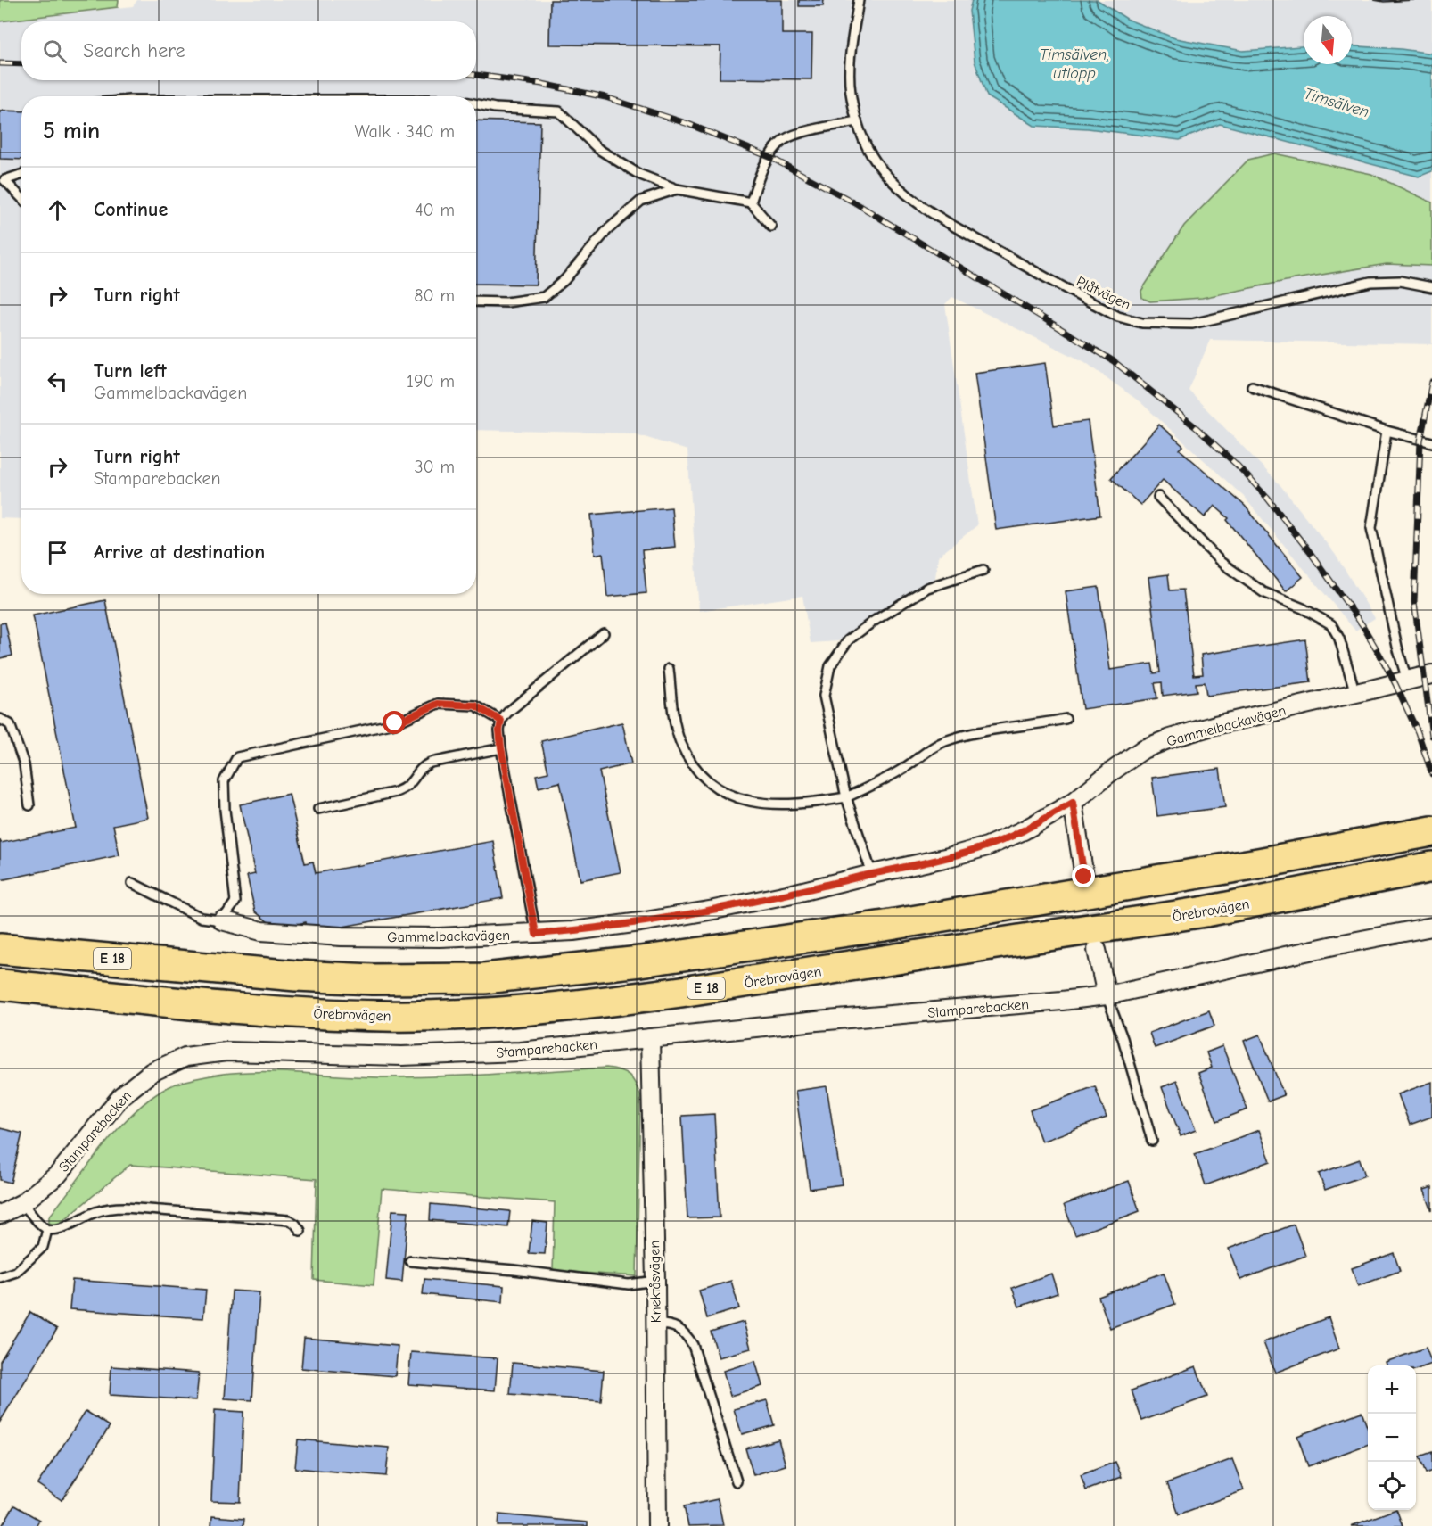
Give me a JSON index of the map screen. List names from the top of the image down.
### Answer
{
  "streets": {
    "highway": ["Örebrovägen", "E 18"],
    "street": ["Gammelbackavägen", "Stamparebacken", "Knektåsvägen"],
    "lane": ["Plåtvägen"]
  },
  "crossings": [
    ["Stamparebacken", "Knektåsvägen"]
  ],
  "water": ["Timsälven, utlopp", "Timsälven"],
  "north": "bottom",
  "page": {
    "search": "Search here",
    "heading": ["5 min", "Walk · 340 m"],
    "list": [
      ["Continue", "40 m"],
      ["Turn right", "80 m"],
      ["Turn left", "Gammelbackavägen", "190 m"],
      ["Turn right", "Stamparebacken", "30 m"],
      "Arrive at destination"
    ],
    "map_buttons": ["+", "−"]
  }
}
